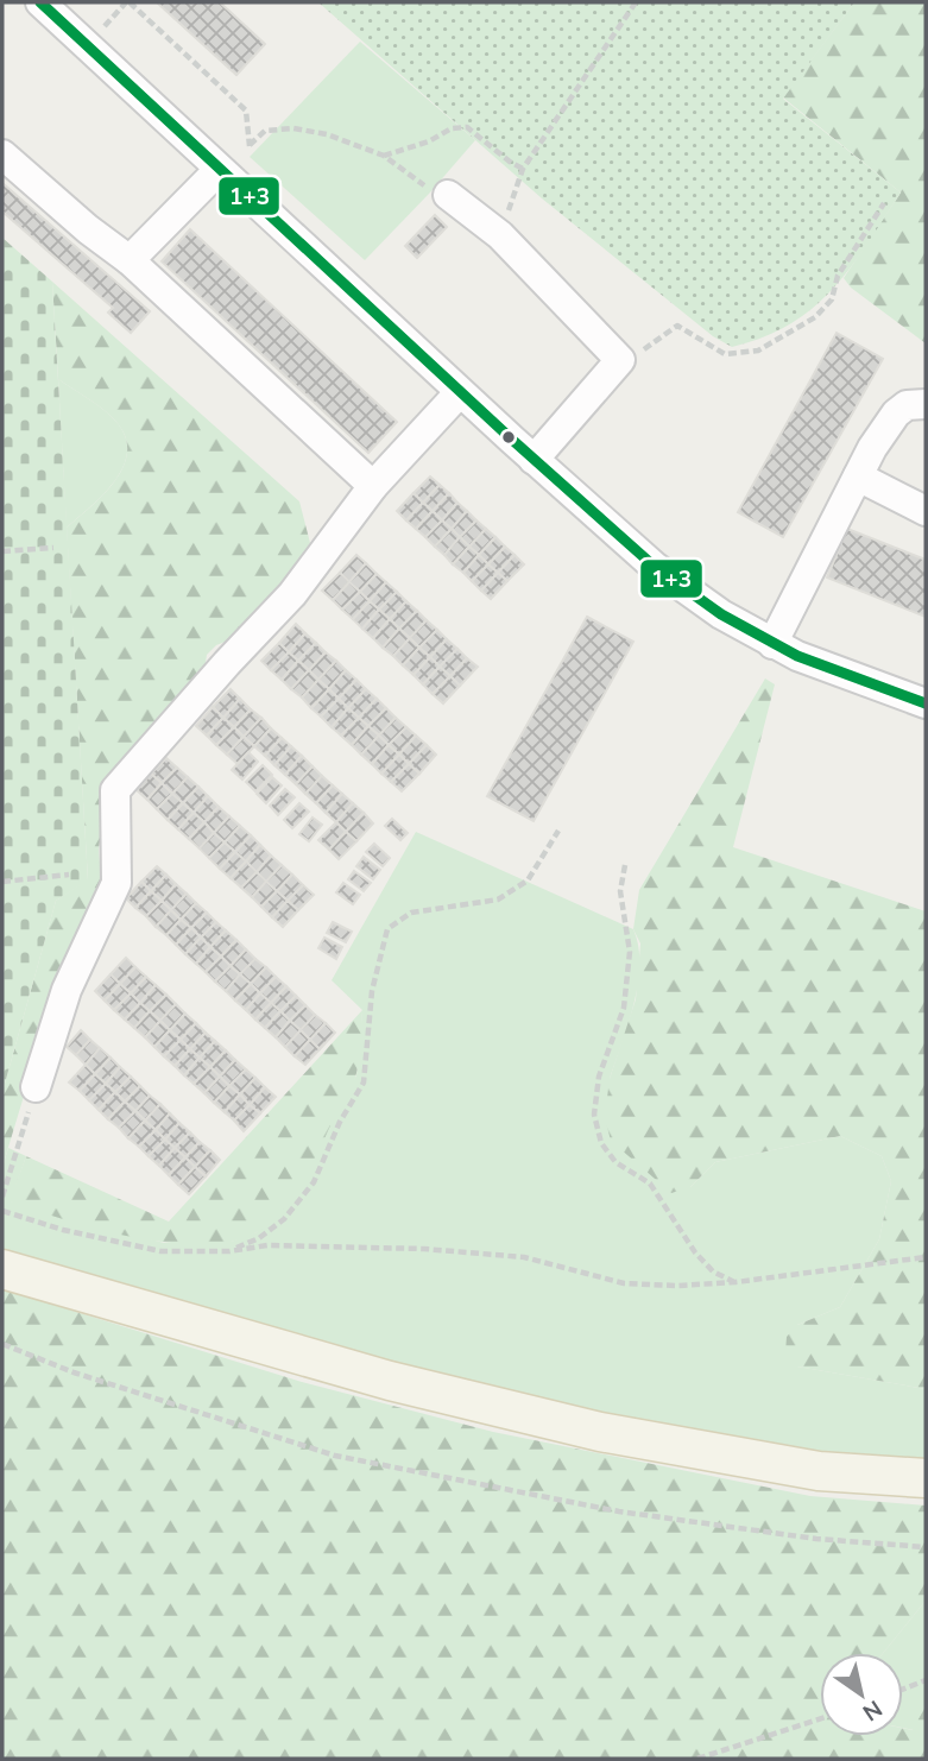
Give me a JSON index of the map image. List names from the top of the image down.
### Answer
{
  "lines": ["transit line 1+3"],
  "north": "bottom right"
}
